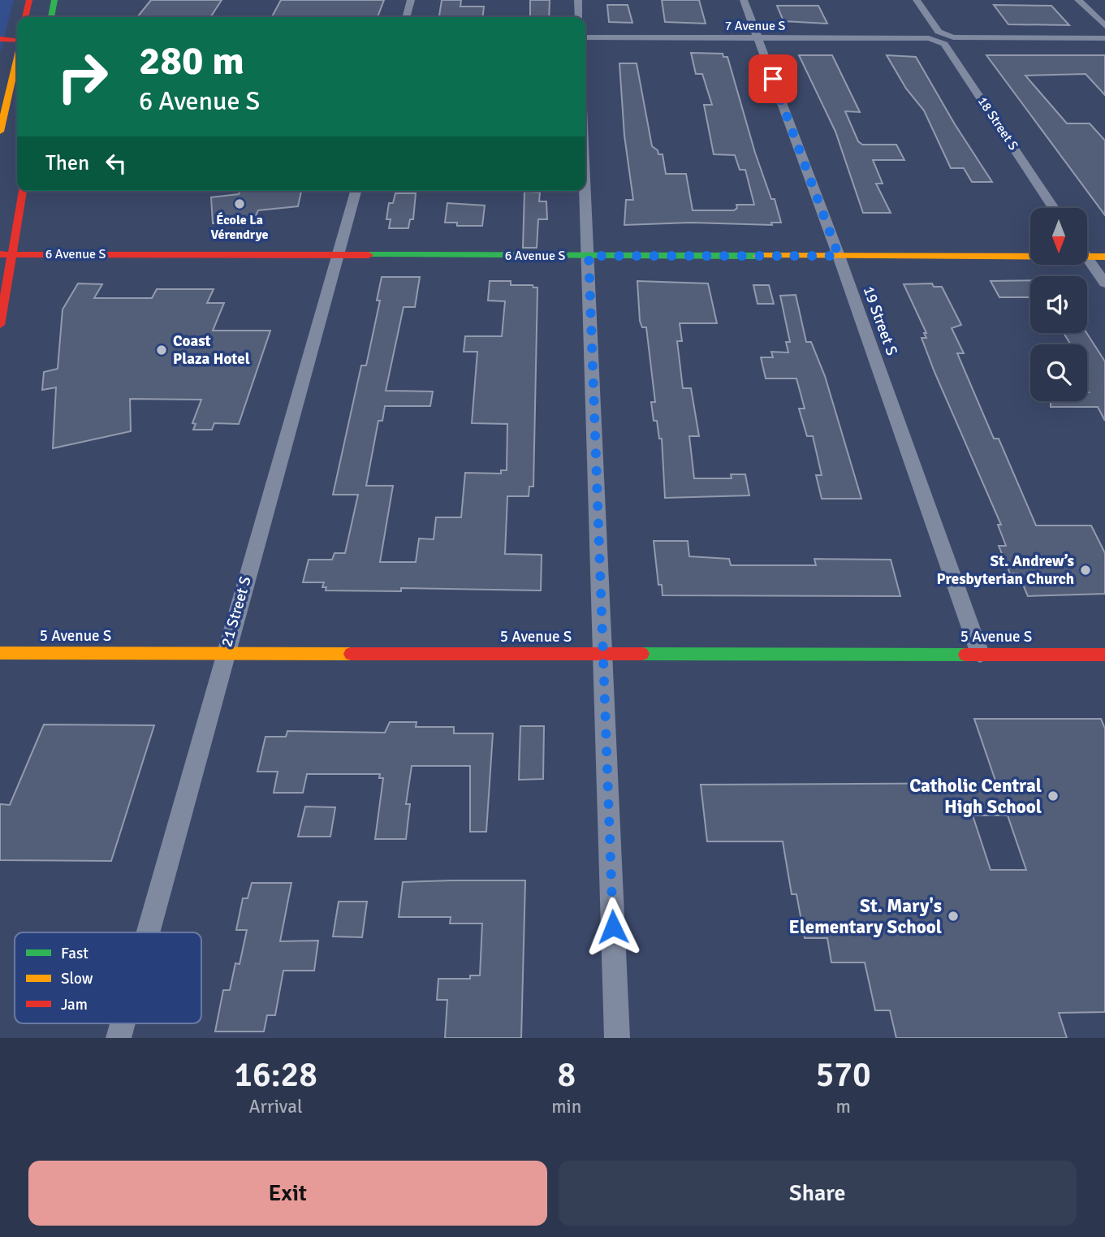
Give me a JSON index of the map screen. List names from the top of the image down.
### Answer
{
  "streets": {
    "main road": ["6 Avenue S", "5 Avenue S"],
    "street": [
      "7 Avenue S",
      "18 Street S",
      "19 Street S",
      "21 Street S"
    ]
  },
  "crossings": [
    ["7 Avenue S", "18 Street S"],
    ["7 Avenue S", "19 Street S"],
    ["6 Avenue S", "19 Street S"],
    ["6 Avenue S", "21 Street S"],
    ["19 Street S", "5 Avenue S"],
    ["21 Street S", "5 Avenue S"]
  ],
  "places": [
    "École La Vérendrye",
    "Coast Plaza Hotel",
    "St. Andrew’s Presbyterian Church",
    "Catholic Central High School",
    "St. Mary's Elementary School"
  ],
  "legend": ["Fast", "Slow", "Jam"],
  "north": "bottom",
  "page": {
    "turn": ["280 m", "6 Avenue S"],
    "then": "Then",
    "eta": [
      "16:28",
      "Arrival",
      "8",
      "min",
      "570",
      "m"
    ],
    "buttons": ["Exit", "Share"]
  }
}
